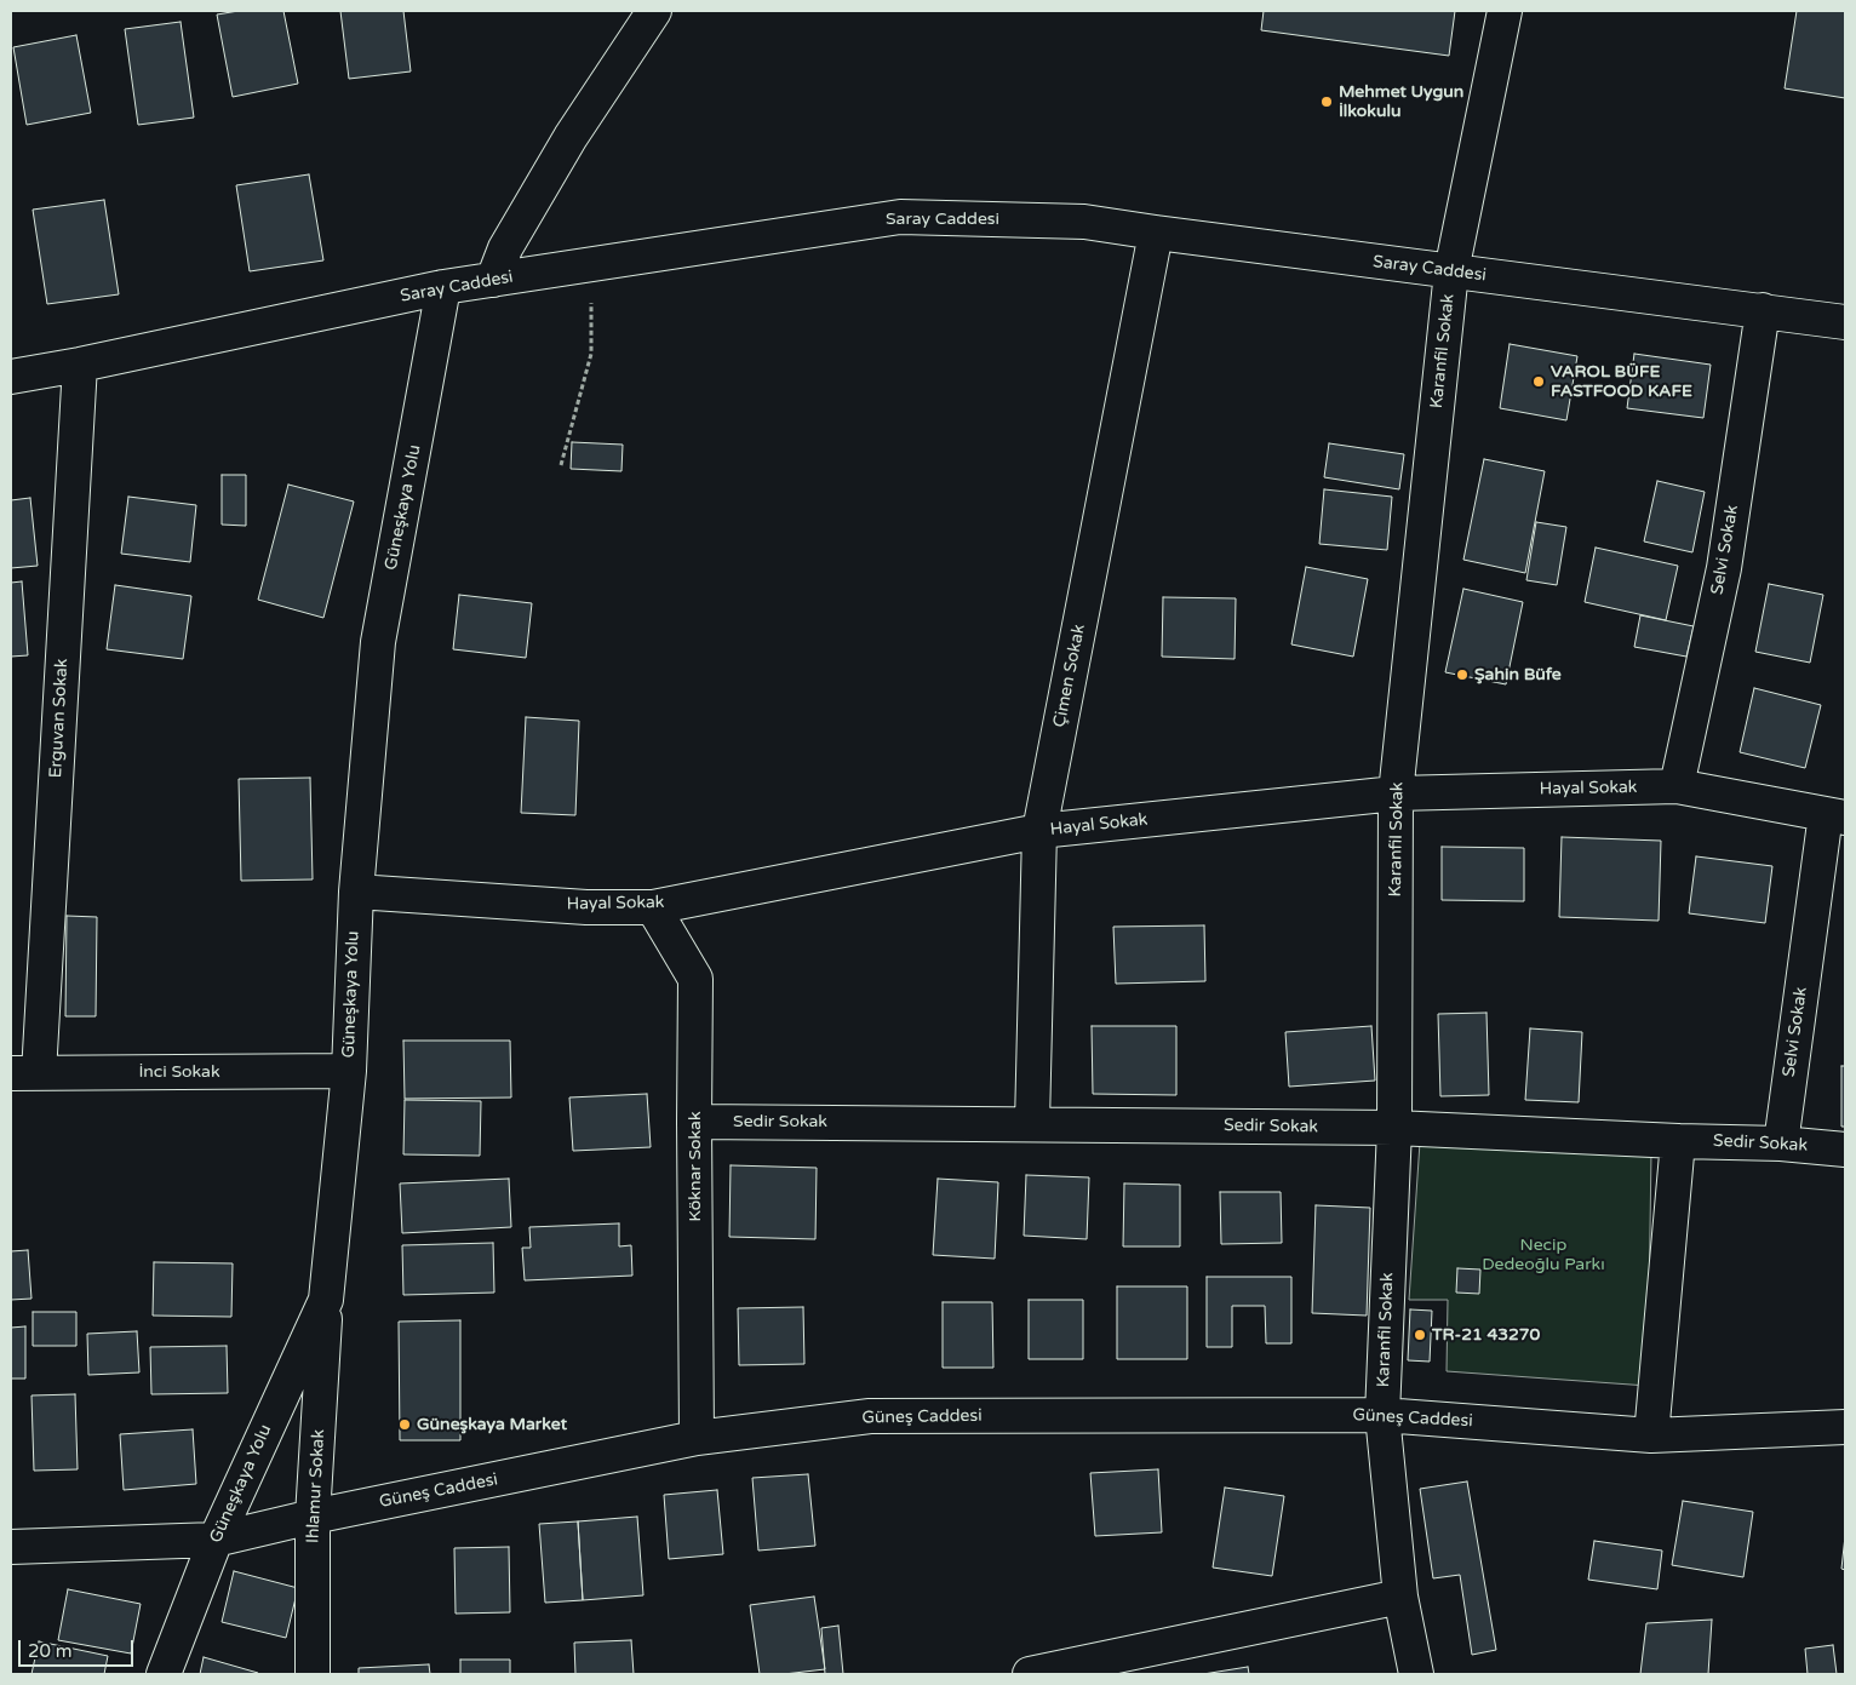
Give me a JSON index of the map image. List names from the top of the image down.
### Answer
{
  "streets": {
    "street": [
      "Saray Caddesi",
      "Karanfil Sokak",
      "Güneşkaya Yolu",
      "Selvi Sokak",
      "Çimen Sokak",
      "Erguvan Sokak",
      "Hayal Sokak",
      "İnci Sokak",
      "Sedir Sokak",
      "Köknar Sokak",
      "Güneş Caddesi",
      "Ihlamur Sokak"
    ]
  },
  "crossings": [
    ["Saray Caddesi", "Karanfil Sokak"],
    ["Saray Caddesi", "Güneşkaya Yolu"],
    ["Saray Caddesi", "Selvi Sokak"],
    ["Saray Caddesi", "Çimen Sokak"],
    ["Saray Caddesi", "Erguvan Sokak"],
    ["Karanfil Sokak", "Hayal Sokak"],
    ["Karanfil Sokak", "Sedir Sokak"],
    ["Karanfil Sokak", "Güneş Caddesi"],
    ["Güneşkaya Yolu", "Hayal Sokak"],
    ["Güneşkaya Yolu", "İnci Sokak"],
    ["Güneşkaya Yolu", "Güneş Caddesi"],
    ["Güneşkaya Yolu", "Ihlamur Sokak"],
    ["Selvi Sokak", "Hayal Sokak"],
    ["Selvi Sokak", "Sedir Sokak"],
    ["Çimen Sokak", "Hayal Sokak"],
    ["Çimen Sokak", "Sedir Sokak"],
    ["Erguvan Sokak", "İnci Sokak"],
    ["Hayal Sokak", "Köknar Sokak"],
    ["Sedir Sokak", "Köknar Sokak"],
    ["Köknar Sokak", "Güneş Caddesi"],
    ["Güneş Caddesi", "Ihlamur Sokak"]
  ],
  "parks": ["Necip Dedeoğlu Parkı"],
  "places": [
    "Mehmet Uygun İlkokulu",
    "VAROL BÜFE FASTFOOD KAFE",
    "Şahin Büfe",
    "TR-21 43270",
    "Güneşkaya Market"
  ],
  "scale_bar": "20 m"
}
